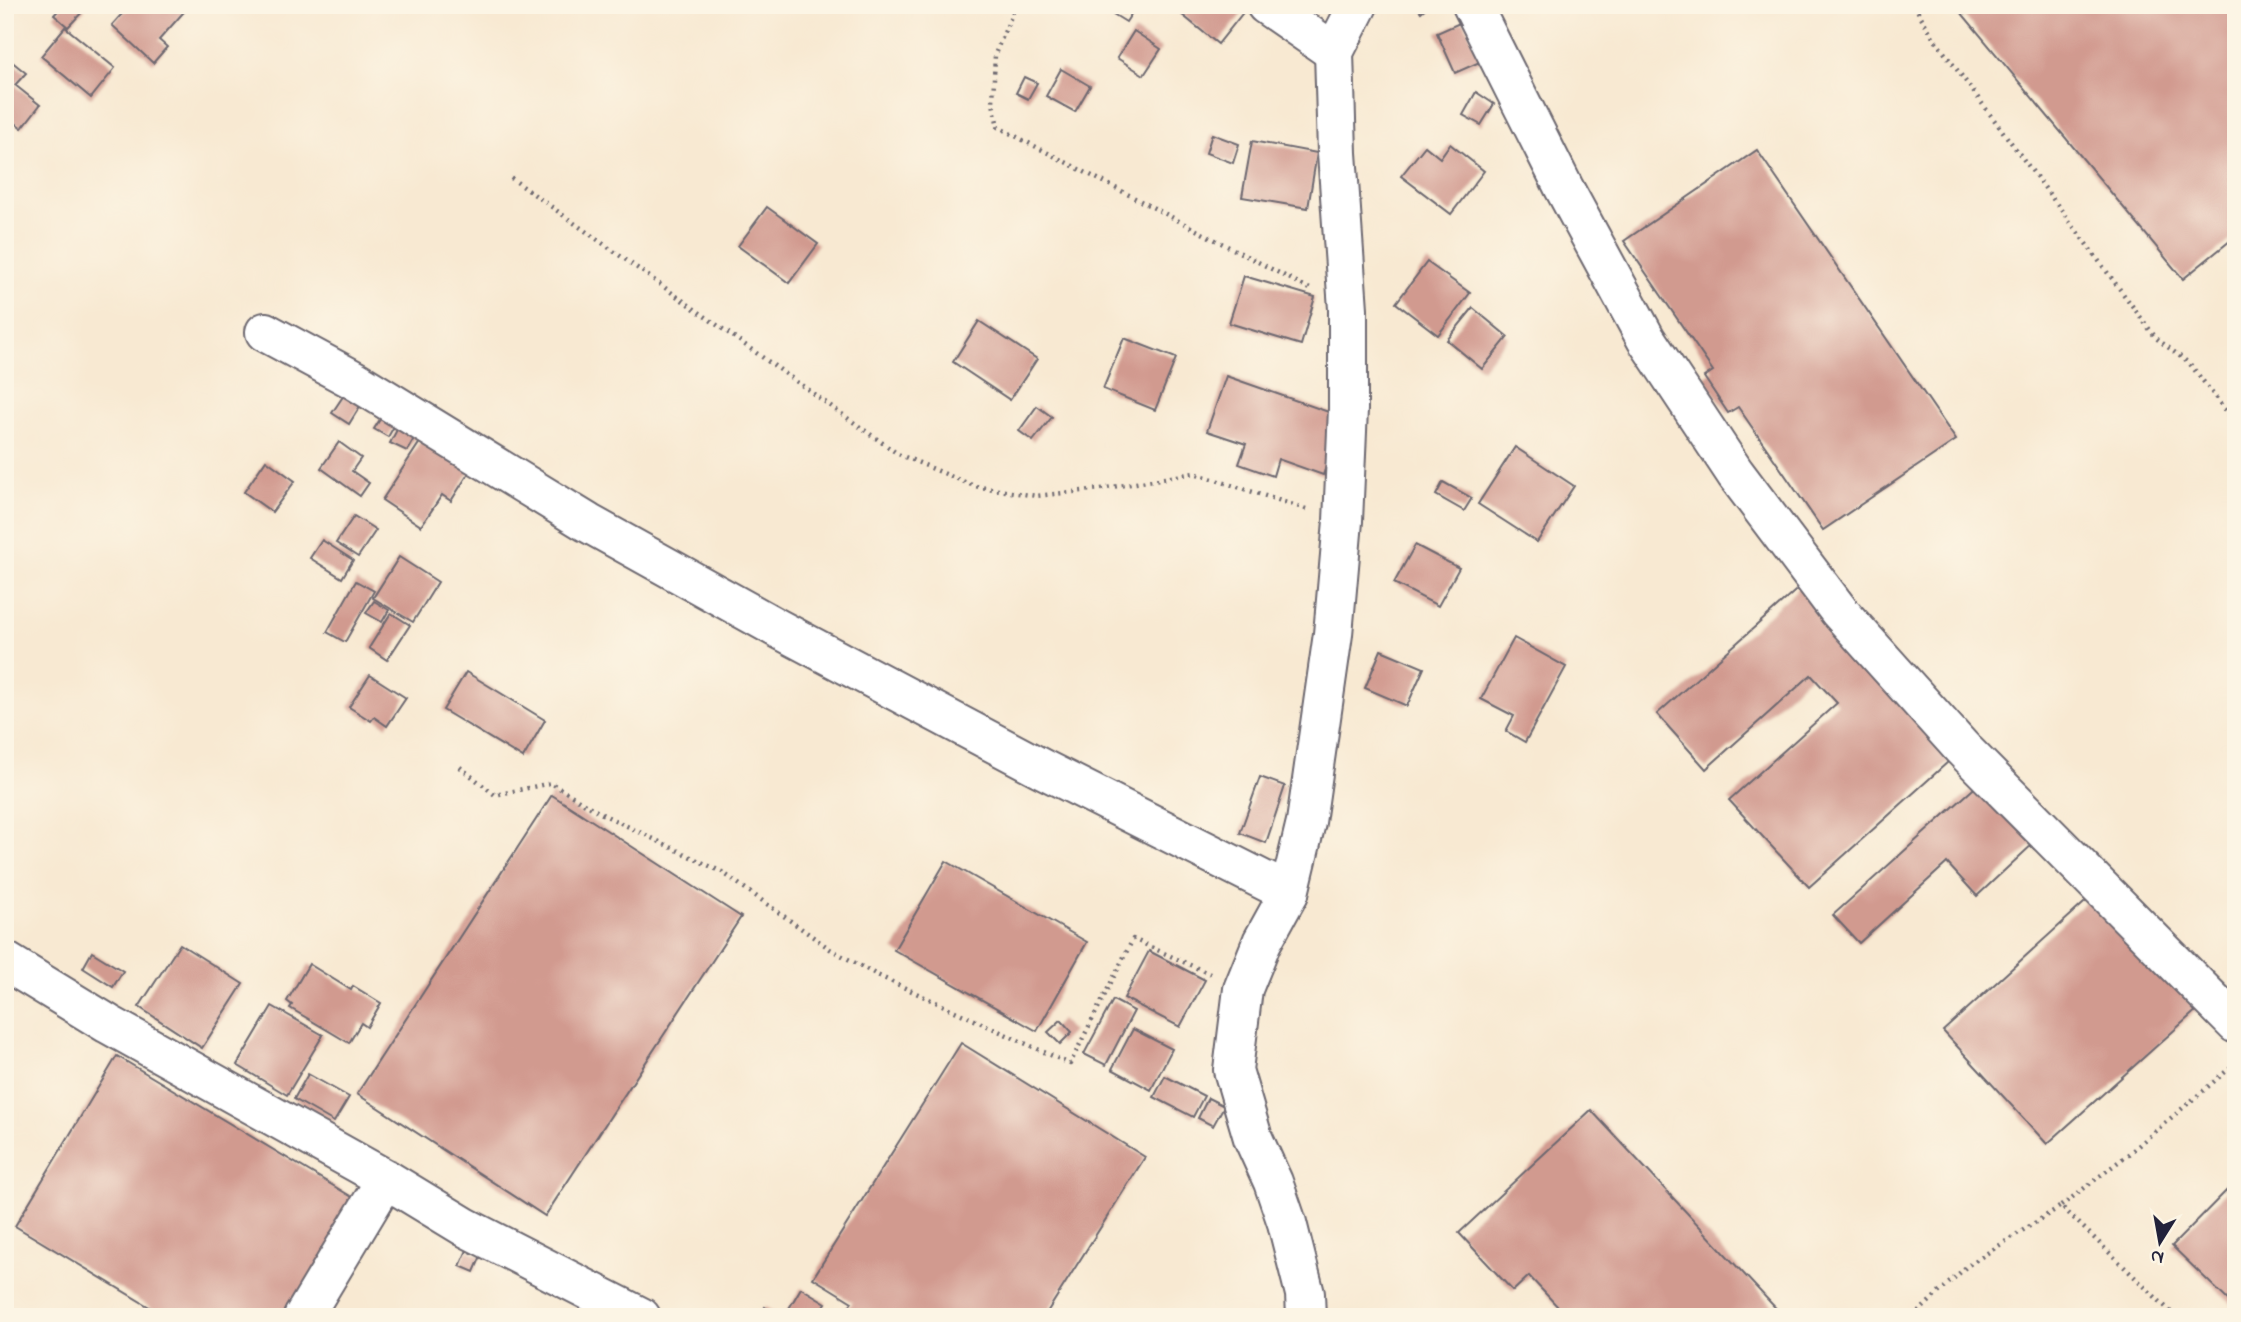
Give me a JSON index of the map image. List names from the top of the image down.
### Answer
{
  "north": "bottom"
}
